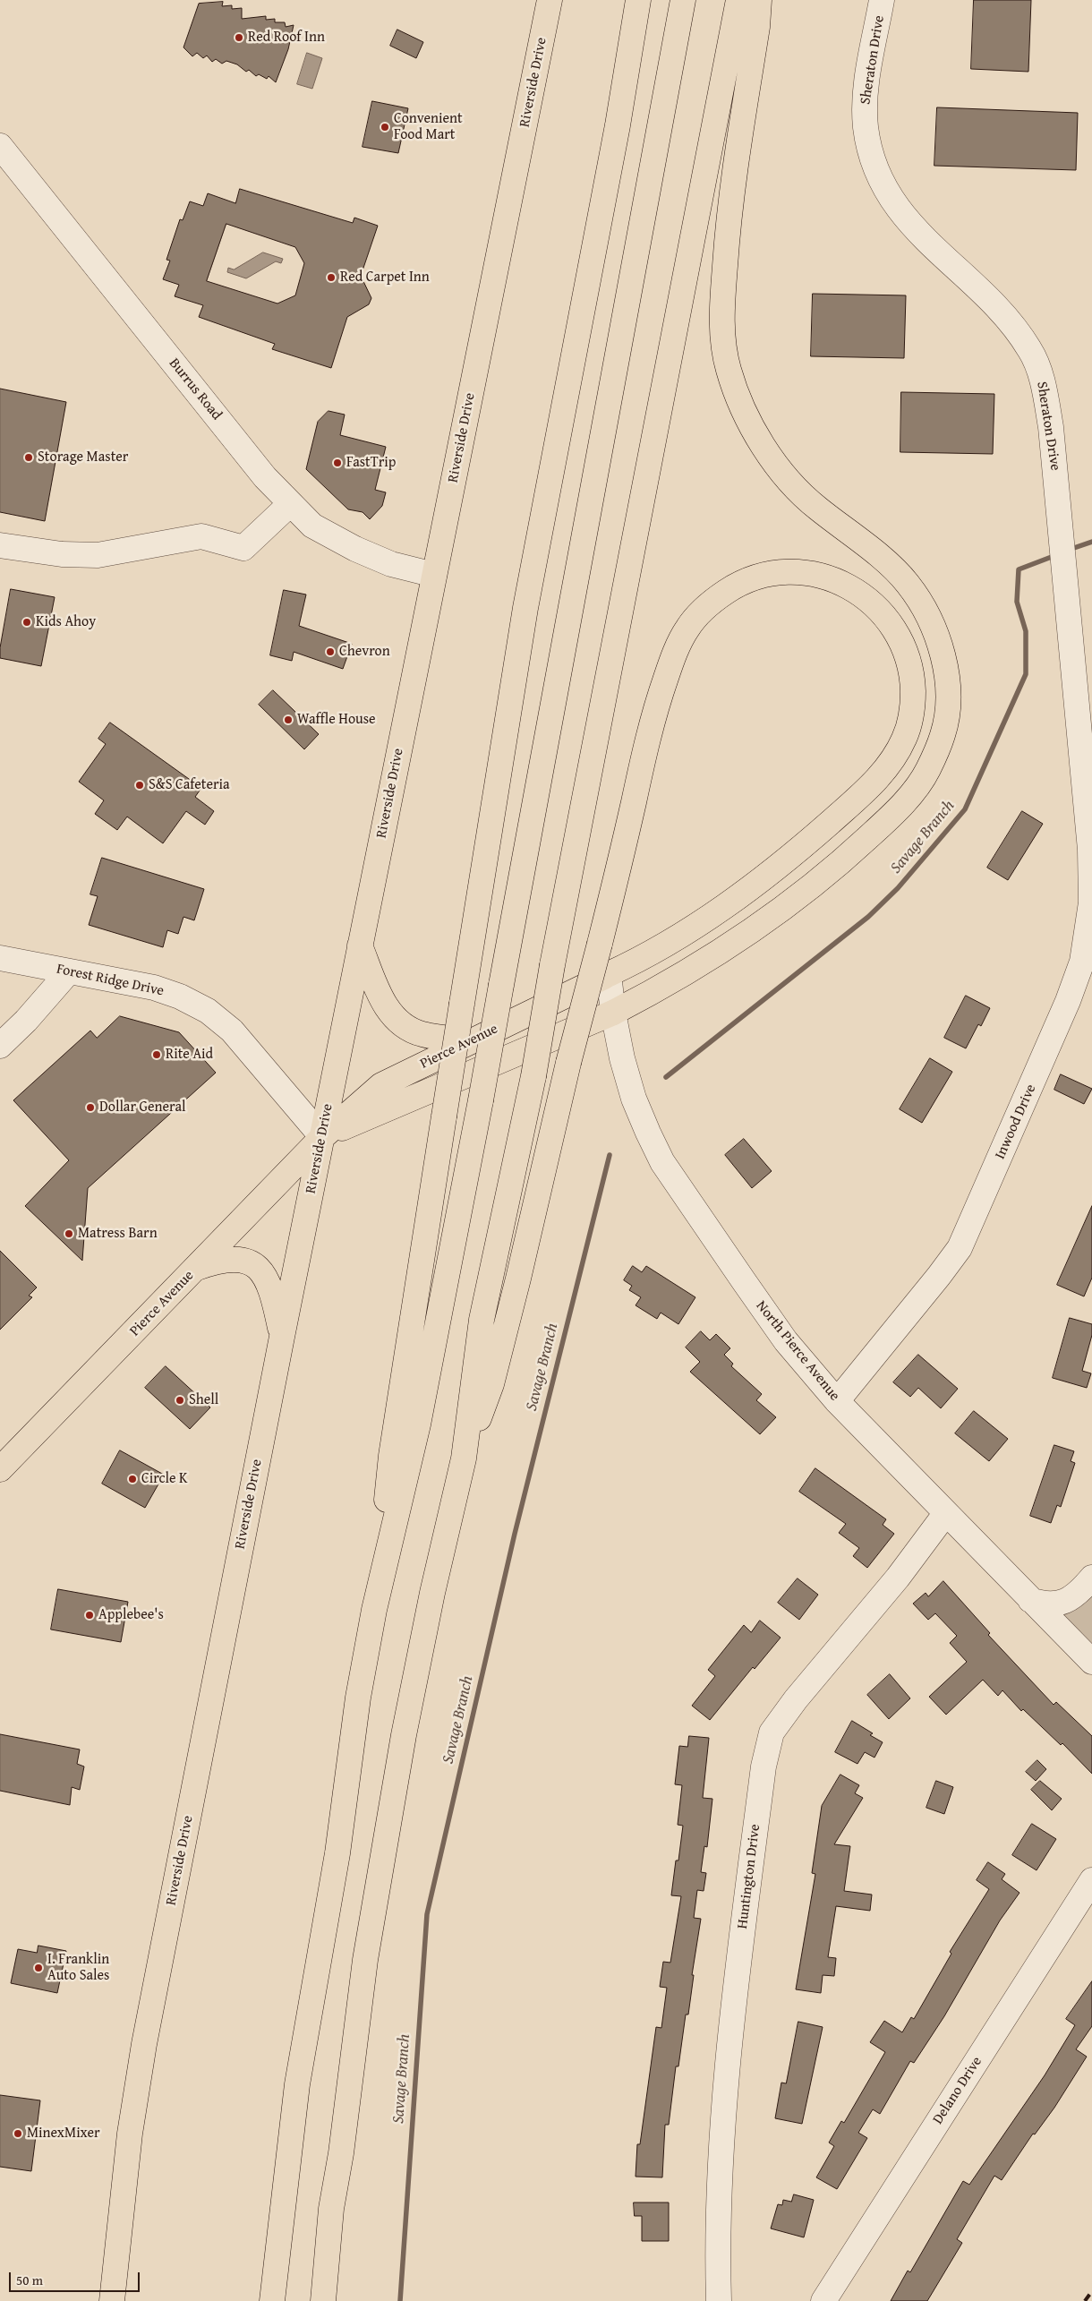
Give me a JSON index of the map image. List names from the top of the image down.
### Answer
{
  "streets": {
    "main road": ["Riverside Drive", "Pierce Avenue"],
    "street": [
      "Sheraton Drive",
      "Burrus Road",
      "Forest Ridge Drive",
      "Inwood Drive",
      "North Pierce Avenue",
      "Huntington Drive",
      "Delano Drive"
    ]
  },
  "crossings": [
    ["Sheraton Drive", "Inwood Drive"],
    ["Riverside Drive", "Burrus Road"],
    ["Riverside Drive", "Forest Ridge Drive"],
    ["Riverside Drive", "Pierce Avenue"],
    ["Forest Ridge Drive", "Pierce Avenue"],
    ["Pierce Avenue", "North Pierce Avenue"],
    ["Inwood Drive", "North Pierce Avenue"],
    ["North Pierce Avenue", "Huntington Drive"]
  ],
  "water": ["Savage Branch"],
  "places": [
    "Red Roof Inn",
    "Convenient Food Mart",
    "Red Carpet Inn",
    "Storage Master",
    "FastTrip",
    "Kids Ahoy",
    "Chevron",
    "Waffle House",
    "S&S Cafeteria",
    "Rite Aid",
    "Dollar General",
    "Matress Barn",
    "Shell",
    "Circle K",
    "Applebee's",
    "I. Franklin Auto Sales",
    "MinexMixer"
  ],
  "scale_bar": "50 m"
}
